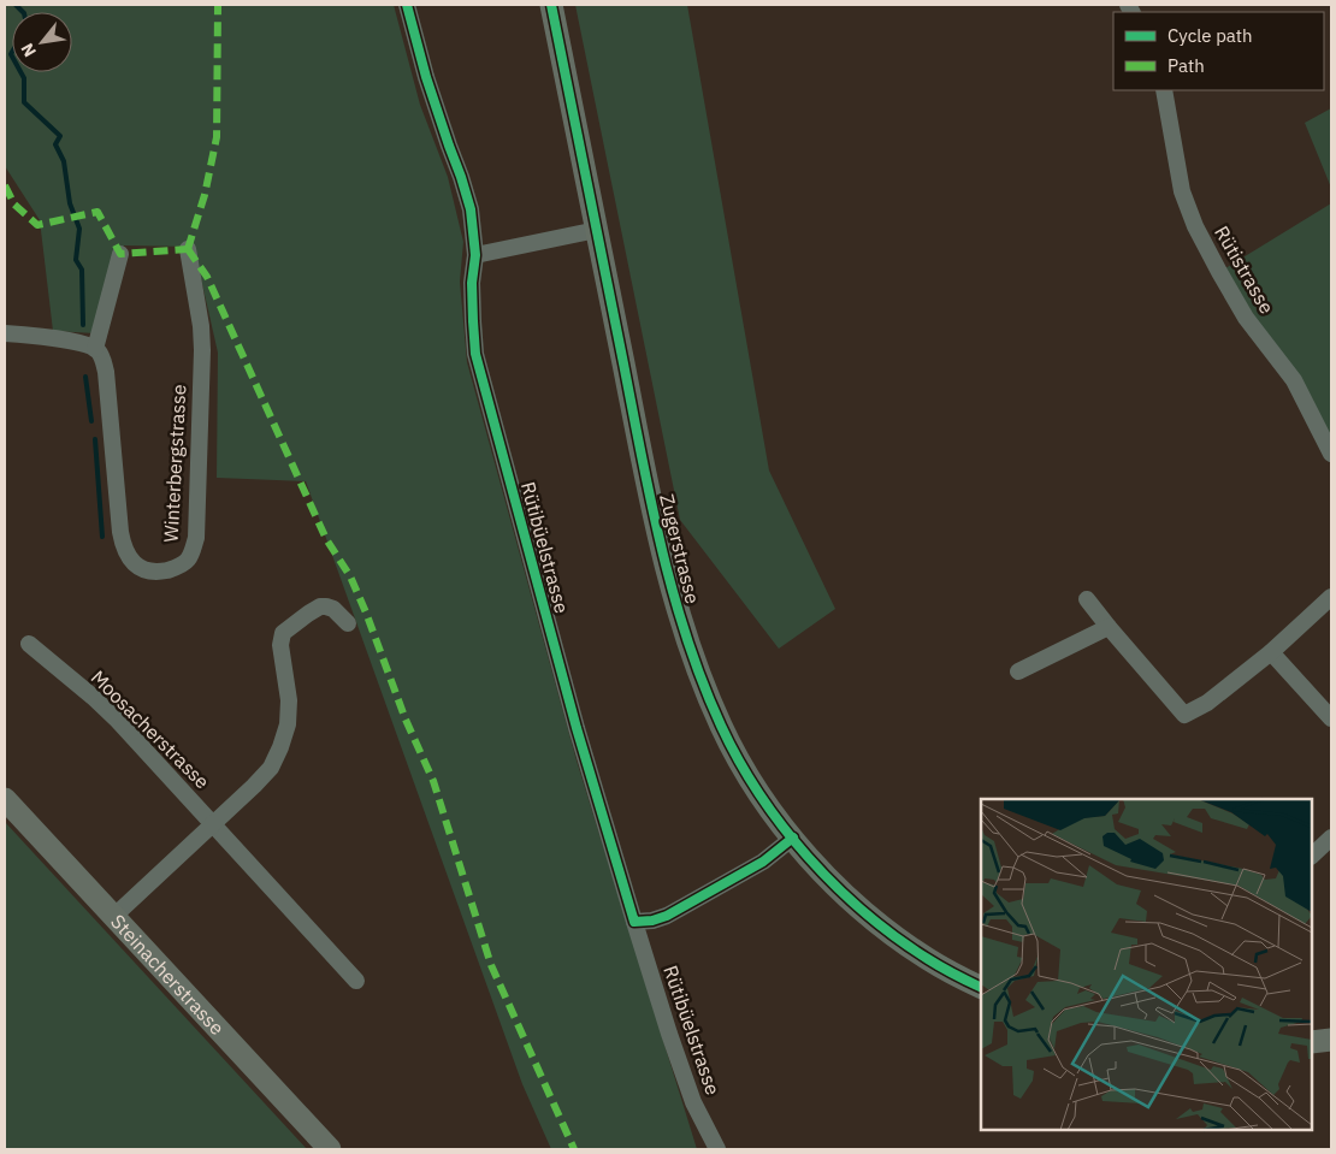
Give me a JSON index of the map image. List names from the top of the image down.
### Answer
{
  "streets": {
    "main road": ["Zugerstrasse", "Steinacherstrasse"],
    "street": [
      "Rütistrasse",
      "Winterbergstrasse",
      "Rütibüelstrasse",
      "Moosacherstrasse"
    ]
  },
  "legend": ["Cycle path", "Path"],
  "north": "bottom left"
}
